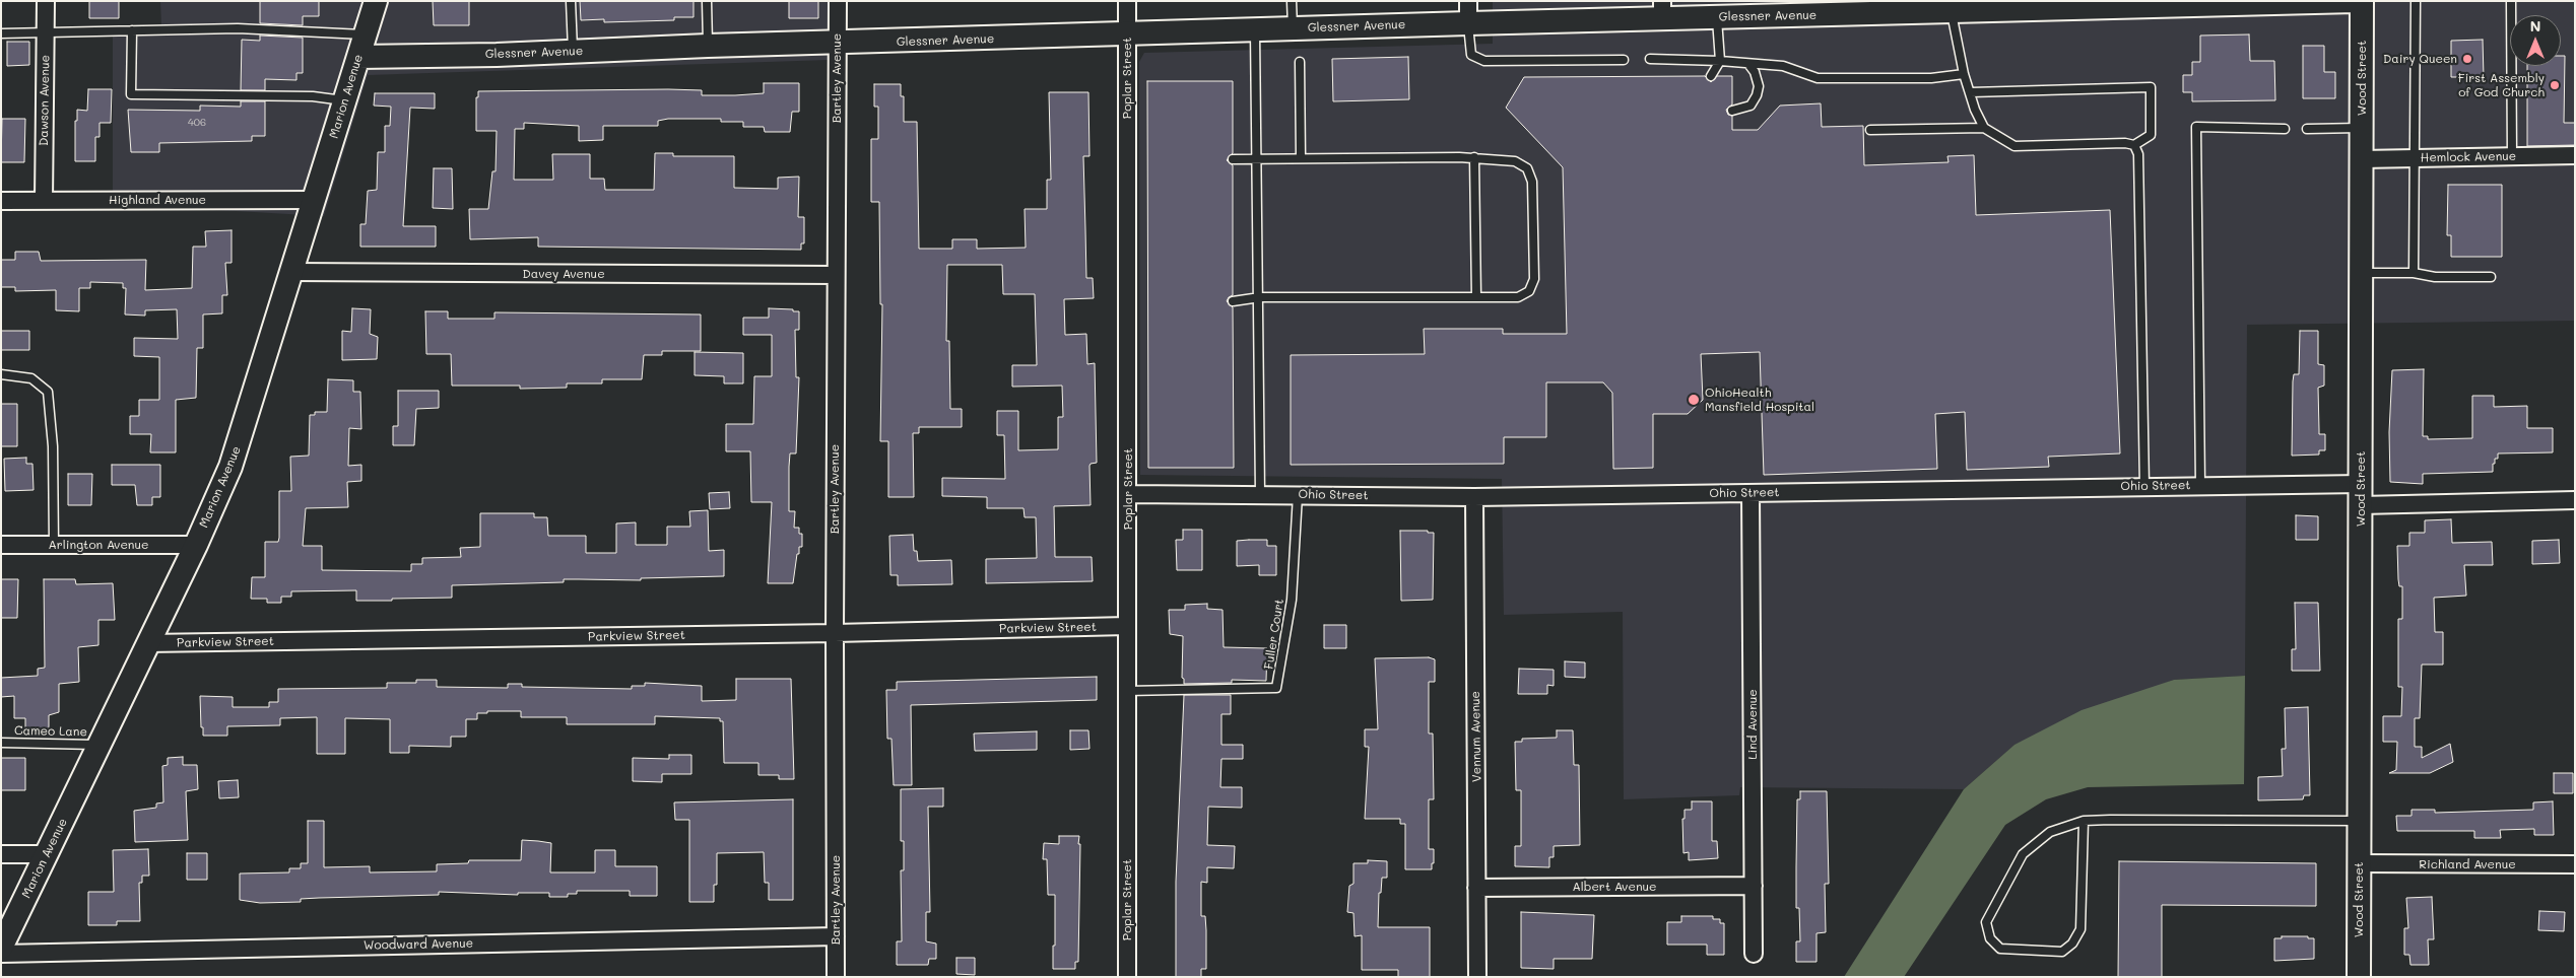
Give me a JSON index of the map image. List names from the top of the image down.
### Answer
{
  "streets": {
    "street": [
      "Glessner Avenue",
      "Bartley Avenue",
      "Poplar Street",
      "Wood Street",
      "Marion Avenue",
      "Dawson Avenue",
      "Hemlock Avenue",
      "Highland Avenue",
      "Davey Avenue",
      "Ohio Street",
      "Arlington Avenue",
      "Parkview Street",
      "Lind Avenue",
      "Vennum Avenue",
      "Richland Avenue",
      "Albert Avenue",
      "Woodward Avenue"
    ],
    "lane": ["Fuller Court", "Cameo Lane"]
  },
  "crossings": [
    ["Glessner Avenue", "Bartley Avenue"],
    ["Glessner Avenue", "Poplar Street"],
    ["Glessner Avenue", "Marion Avenue"],
    ["Bartley Avenue", "Davey Avenue"],
    ["Bartley Avenue", "Parkview Street"],
    ["Bartley Avenue", "Woodward Avenue"],
    ["Poplar Street", "Ohio Street"],
    ["Poplar Street", "Parkview Street"],
    ["Poplar Street", "Fuller Court"],
    ["Wood Street", "Hemlock Avenue"],
    ["Wood Street", "Ohio Street"],
    ["Wood Street", "Richland Avenue"],
    ["Marion Avenue", "Highland Avenue"],
    ["Marion Avenue", "Davey Avenue"],
    ["Marion Avenue", "Arlington Avenue"],
    ["Marion Avenue", "Parkview Street"],
    ["Marion Avenue", "Cameo Lane"],
    ["Dawson Avenue", "Highland Avenue"],
    ["Ohio Street", "Fuller Court"],
    ["Ohio Street", "Lind Avenue"],
    ["Ohio Street", "Vennum Avenue"],
    ["Lind Avenue", "Albert Avenue"],
    ["Vennum Avenue", "Albert Avenue"]
  ],
  "places": ["Dairy Queen", "First Assembly of God Church", "OhioHealth Mansfield Hospital"],
  "house_numbers": ["406"],
  "north": "top"
}
